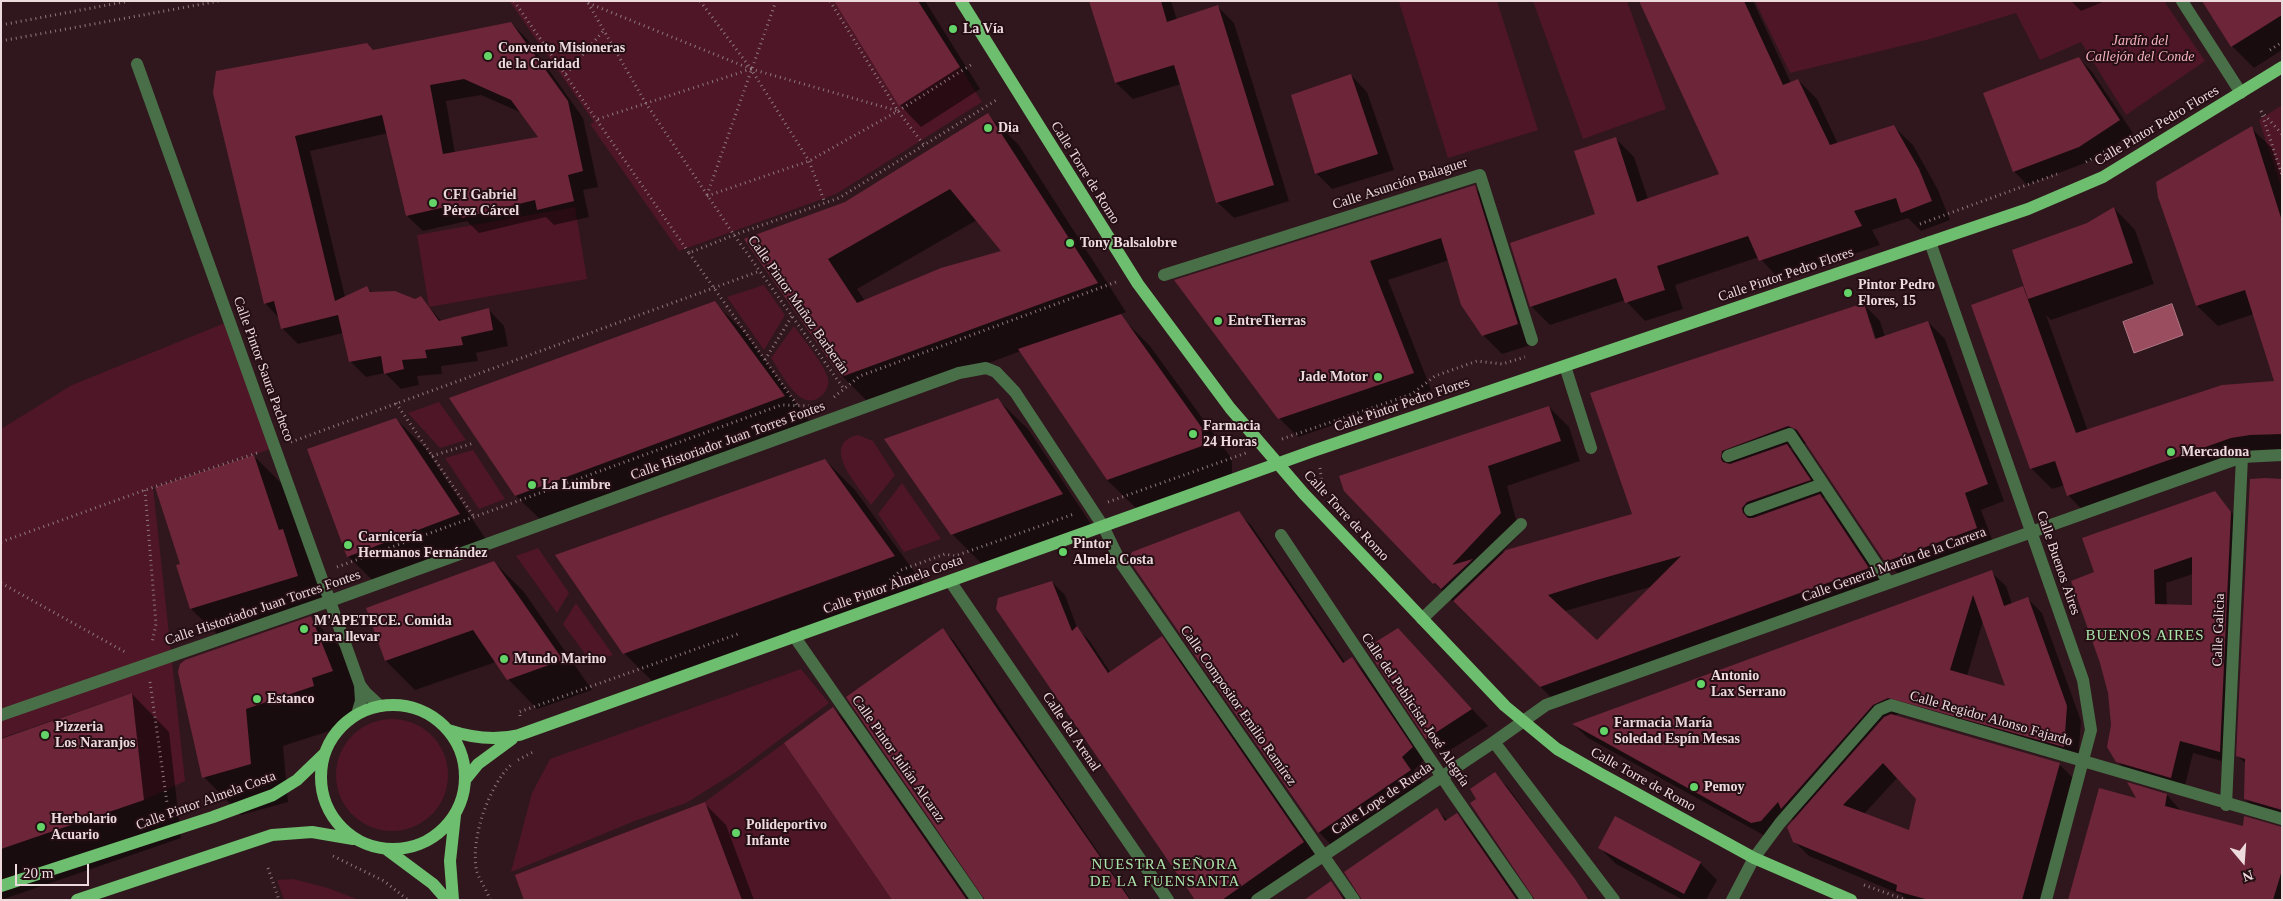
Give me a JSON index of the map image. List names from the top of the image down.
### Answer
{
  "streets": {
    "main road": ["Calle Pintor Pedro Flores", "Calle Torre de Romo", "Calle Pintor Almela Costa"],
    "street": [
      "Calle Asunción Balaguer",
      "Calle Pintor Saura Pacheco",
      "Calle Historiador Juan Torres Fontes",
      "Calle Buenos Aires",
      "Calle General Martín de la Carrera",
      "Calle Galicia",
      "Calle Compositor Emilio Ramírez",
      "Calle del Publicista José Alegría",
      "Calle Regidor Alonso Fajardo",
      "Calle del Arenal",
      "Calle Pintor Julián Alcaraz",
      "Calle Lope de Rueda"
    ],
    "path": ["Calle Pintor Muñoz Barberán"]
  },
  "crossings": [
    ["Calle Pintor Pedro Flores", "Calle Torre de Romo"],
    ["Calle Pintor Pedro Flores", "Calle Buenos Aires"],
    ["Calle Pintor Pedro Flores", "Calle Pintor Almela Costa"],
    ["Calle Torre de Romo", "Calle General Martín de la Carrera"],
    ["Calle Torre de Romo", "Calle Pintor Almela Costa"],
    ["Calle Torre de Romo", "Calle Regidor Alonso Fajardo"],
    ["Calle Torre de Romo", "Calle Lope de Rueda"],
    ["Calle Pintor Saura Pacheco", "Calle Historiador Juan Torres Fontes"],
    ["Calle Pintor Saura Pacheco", "Calle Pintor Almela Costa"],
    ["Calle Historiador Juan Torres Fontes", "Calle Compositor Emilio Ramírez"],
    ["Calle Buenos Aires", "Calle General Martín de la Carrera"],
    ["Calle Buenos Aires", "Calle Regidor Alonso Fajardo"],
    ["Calle General Martín de la Carrera", "Calle Galicia"],
    ["Calle General Martín de la Carrera", "Calle Lope de Rueda"],
    ["Calle Pintor Almela Costa", "Calle Compositor Emilio Ramírez"],
    ["Calle Pintor Almela Costa", "Calle del Arenal"],
    ["Calle Pintor Almela Costa", "Calle Pintor Julián Alcaraz"],
    ["Calle Galicia", "Calle Regidor Alonso Fajardo"],
    ["Calle Compositor Emilio Ramírez", "Calle Lope de Rueda"],
    ["Calle del Publicista José Alegría", "Calle Lope de Rueda"]
  ],
  "districts": ["BUENOS AIRES", "NUESTRA SEÑORA DE LA FUENSANTA"],
  "parks": ["Jardín del Callejón del Conde"],
  "places": [
    "La Vía",
    "Convento Misioneras de la Caridad",
    "Dia",
    "CFI Gabriel Pérez Cárcel",
    "Tony Balsalobre",
    "Pintor Pedro Flores, 15",
    "EntreTierras",
    "Jade Motor",
    "Farmacia 24 Horas",
    "Mercadona",
    "La Lumbre",
    "Carnicería Hermanos Fernández",
    "Pintor Almela Costa",
    "M'APETECE. Comida para llevar",
    "Mundo Marino",
    "Antonio Lax Serrano",
    "Estanco",
    "Farmacia María Soledad Espín Mesas",
    "Pizzeria Los Naranjos",
    "Pemoy",
    "Herbolario Acuario",
    "Polideportivo Infante"
  ],
  "scale_bar": "20 m",
  "north": "bottom"
}
